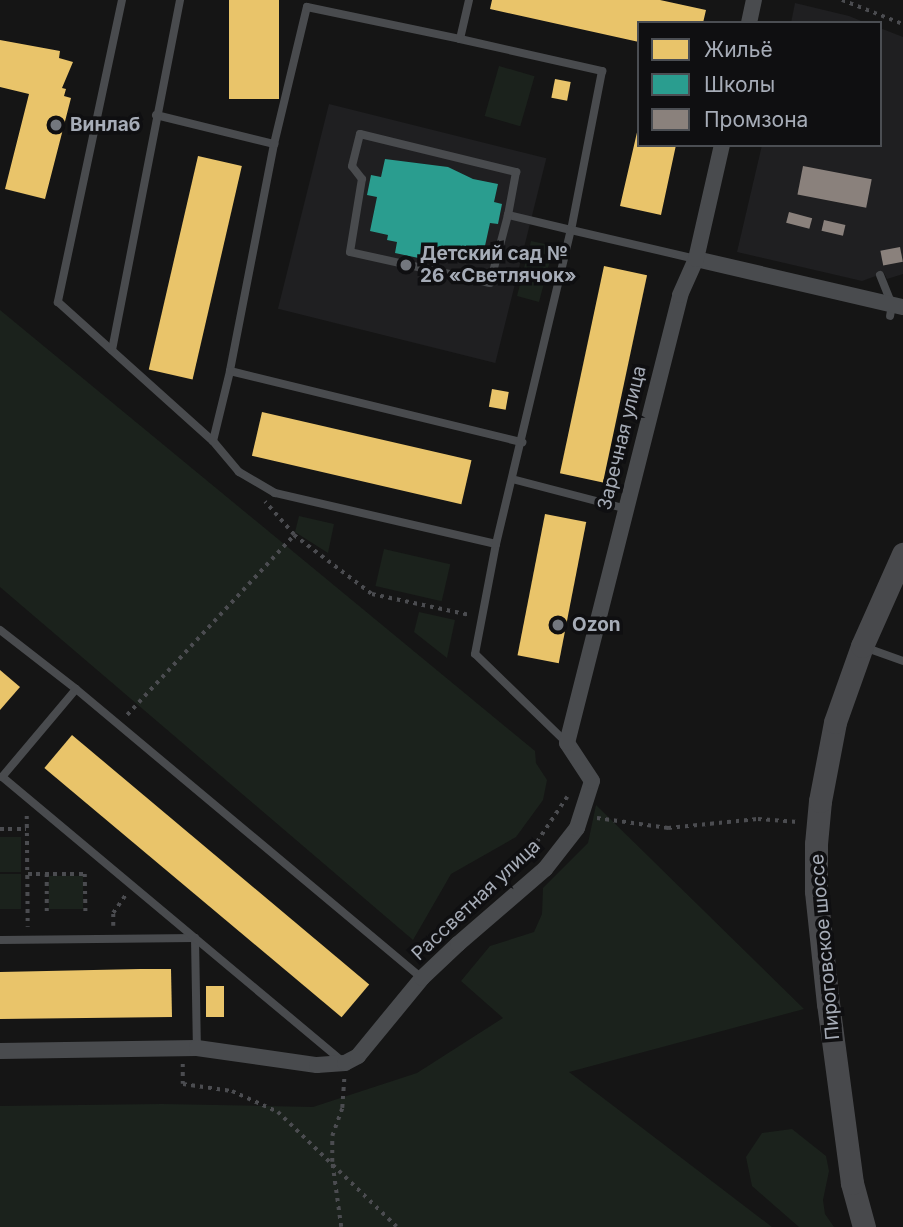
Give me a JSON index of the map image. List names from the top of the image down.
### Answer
{
  "streets": {
    "main road": ["Пироговское шоссе"],
    "street": ["Заречная улица", "Рассветная улица"]
  },
  "places": ["Винлаб", "Детский сад № 26 «Светлячок»", "Ozon"],
  "legend": ["Жильё", "Школы", "Промзона"]
}
